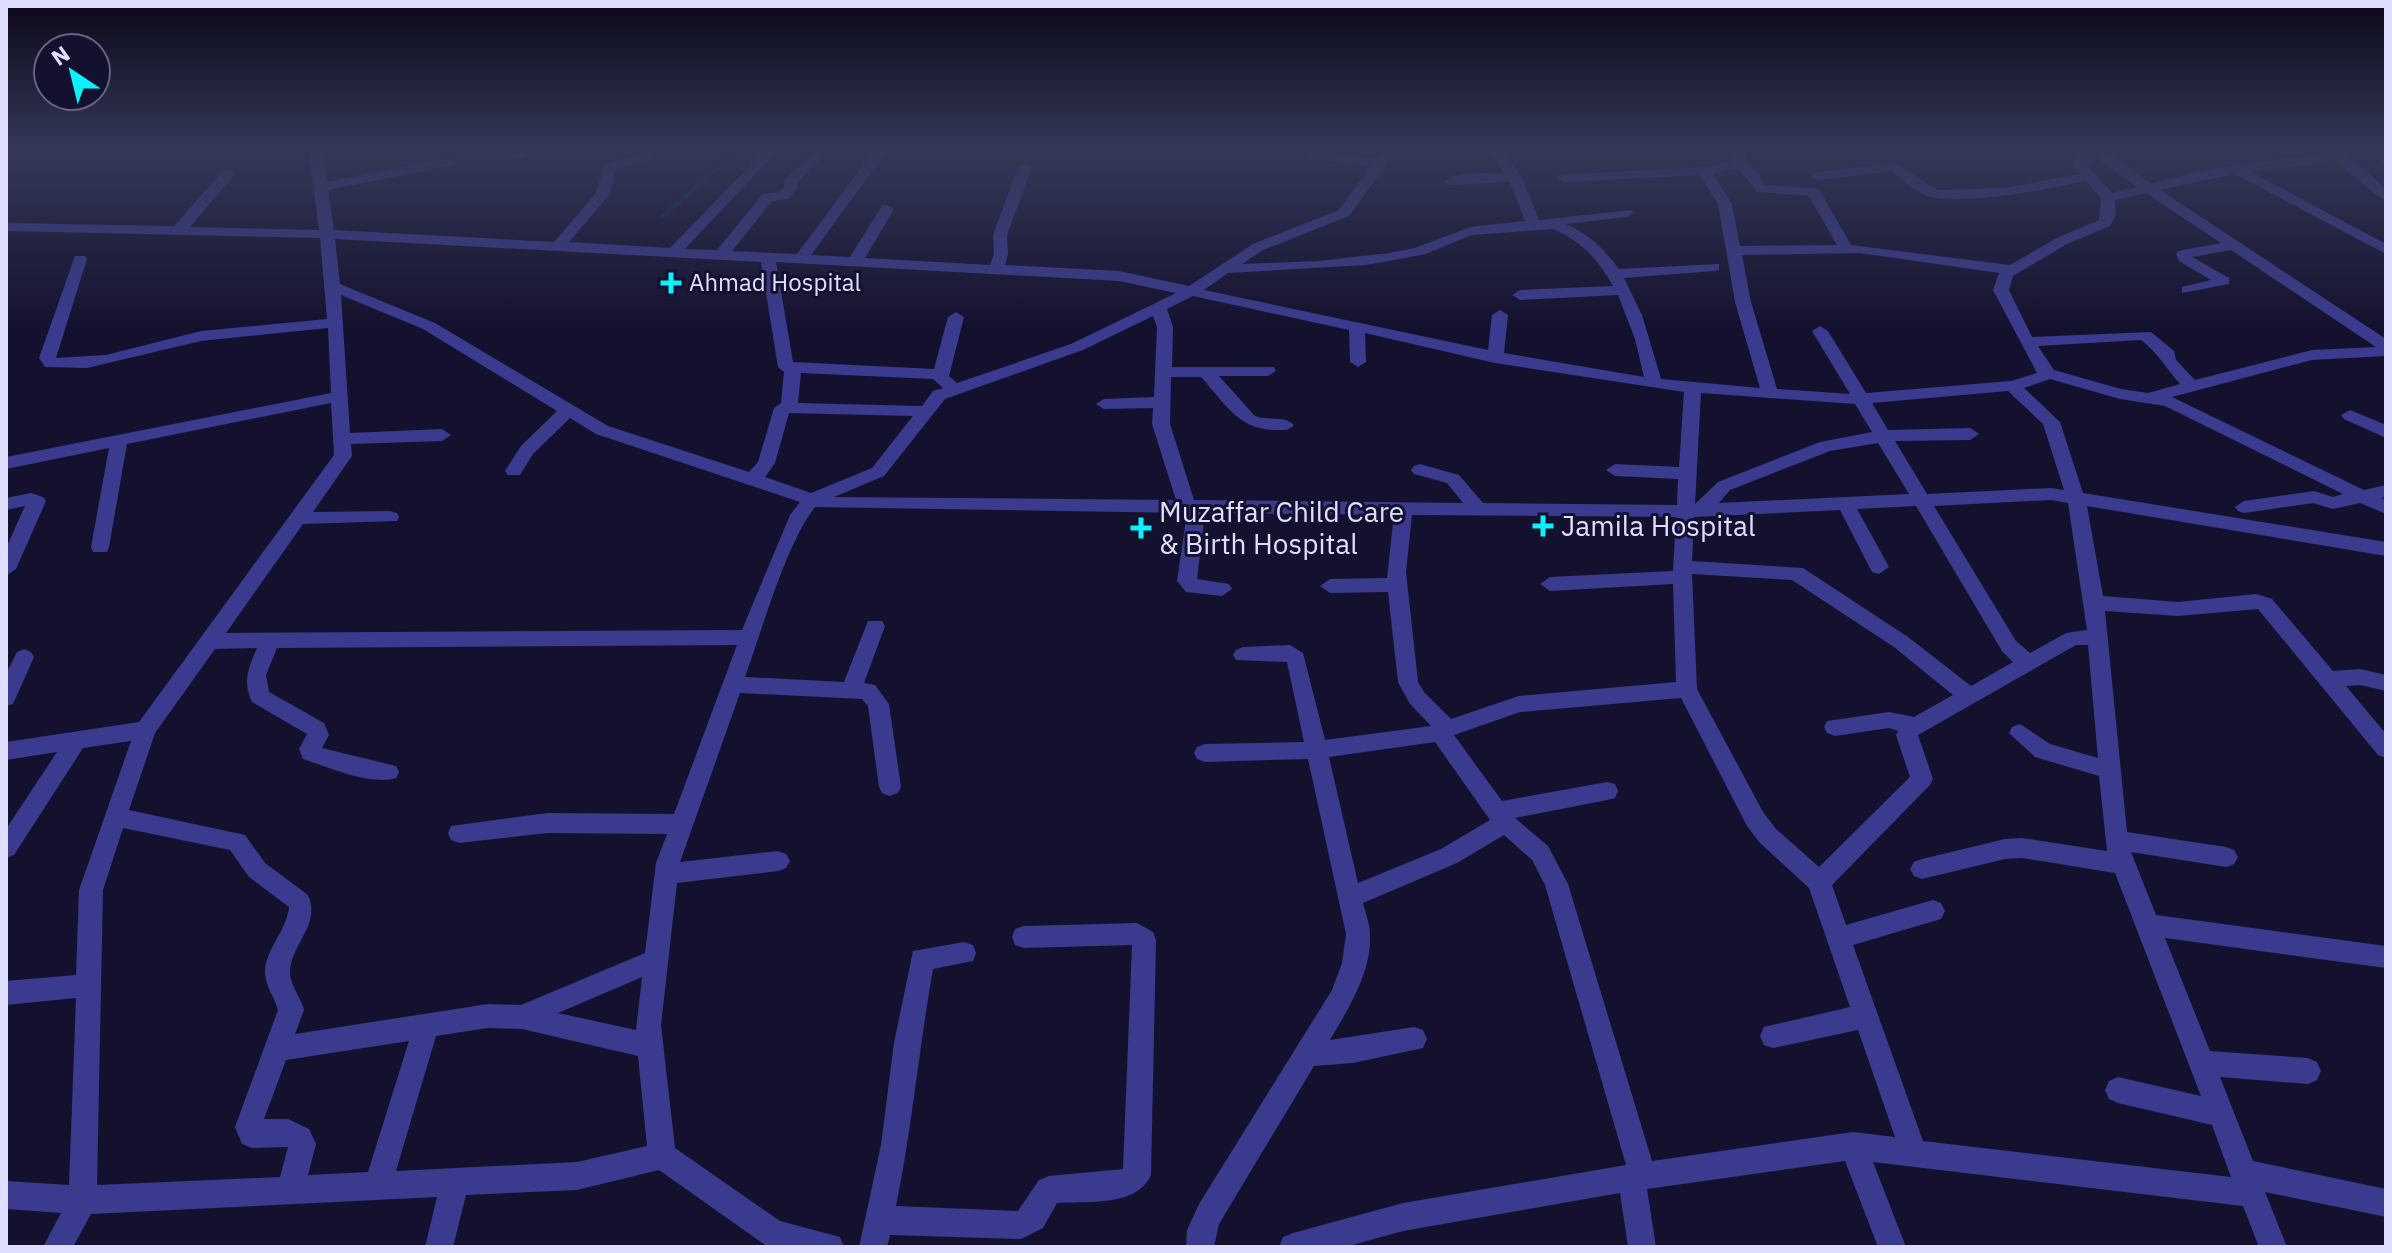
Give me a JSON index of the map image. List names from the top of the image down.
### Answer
{
  "places": {
    "health": ["Ahmad Hospital", "Jamila Hospital", "Muzaffar Child Care & Birth Hospital"]
  },
  "north": "top left"
}
